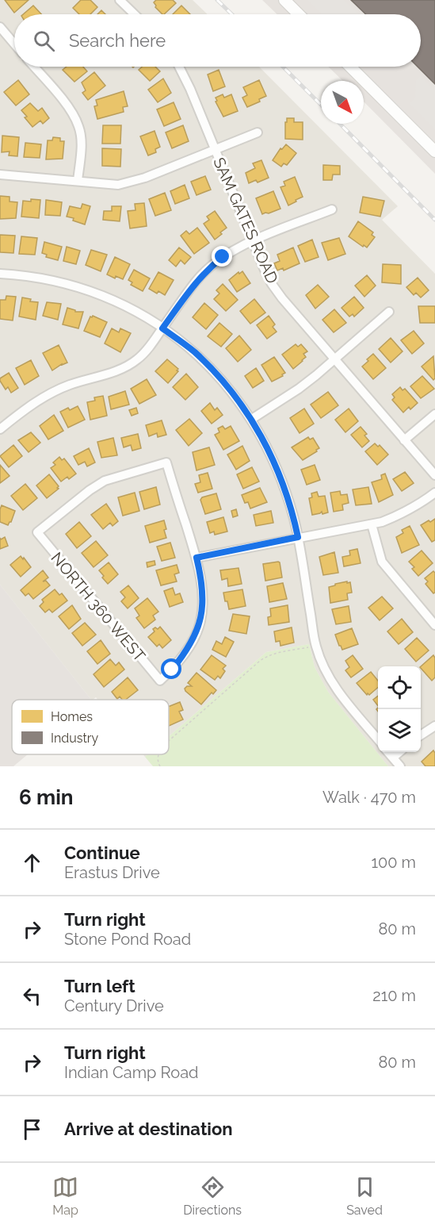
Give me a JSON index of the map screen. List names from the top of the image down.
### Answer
{
  "streets": {
    "street": ["SAM GATES ROAD", "NORTH 360 WEST"]
  },
  "legend": ["Homes", "Industry"],
  "north": "bottom right",
  "page": {
    "search": "Search here",
    "heading": ["6 min", "Walk · 470 m"],
    "list": [
      ["Continue", "Erastus Drive", "100 m"],
      ["Turn right", "Stone Pond Road", "80 m"],
      ["Turn left", "Century Drive", "210 m"],
      ["Turn right", "Indian Camp Road", "80 m"],
      "Arrive at destination"
    ],
    "nav": ["Map", "Directions", "Saved"]
  }
}
